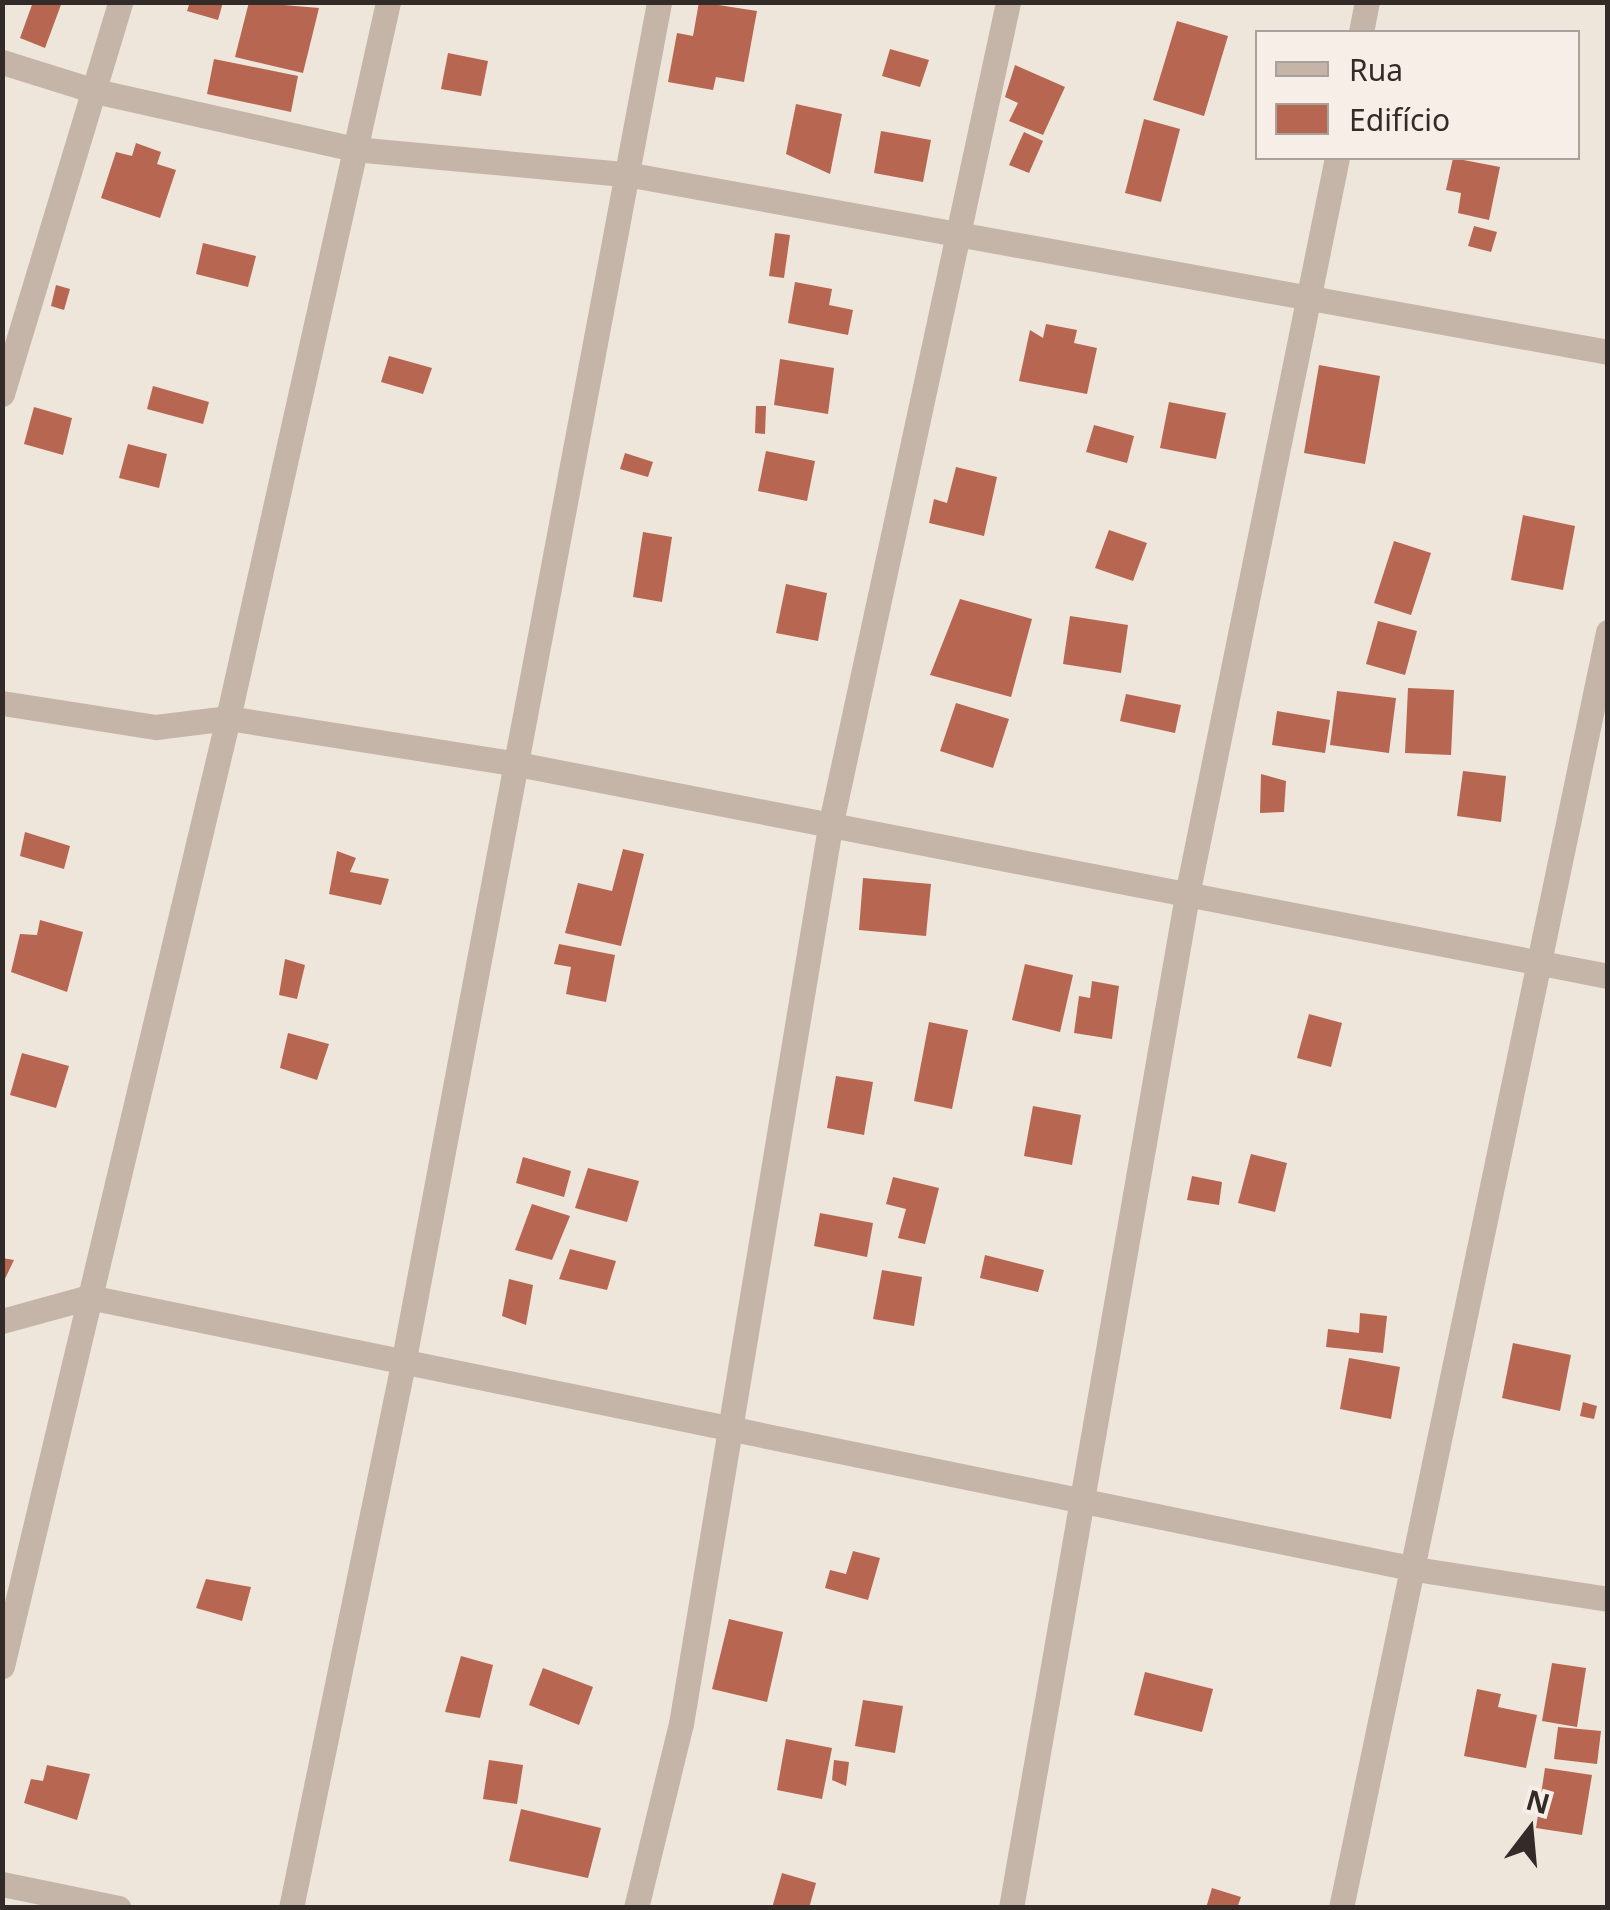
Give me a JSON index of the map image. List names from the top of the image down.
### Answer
{
  "legend": ["Rua", "Edifício"],
  "north": "top"
}
